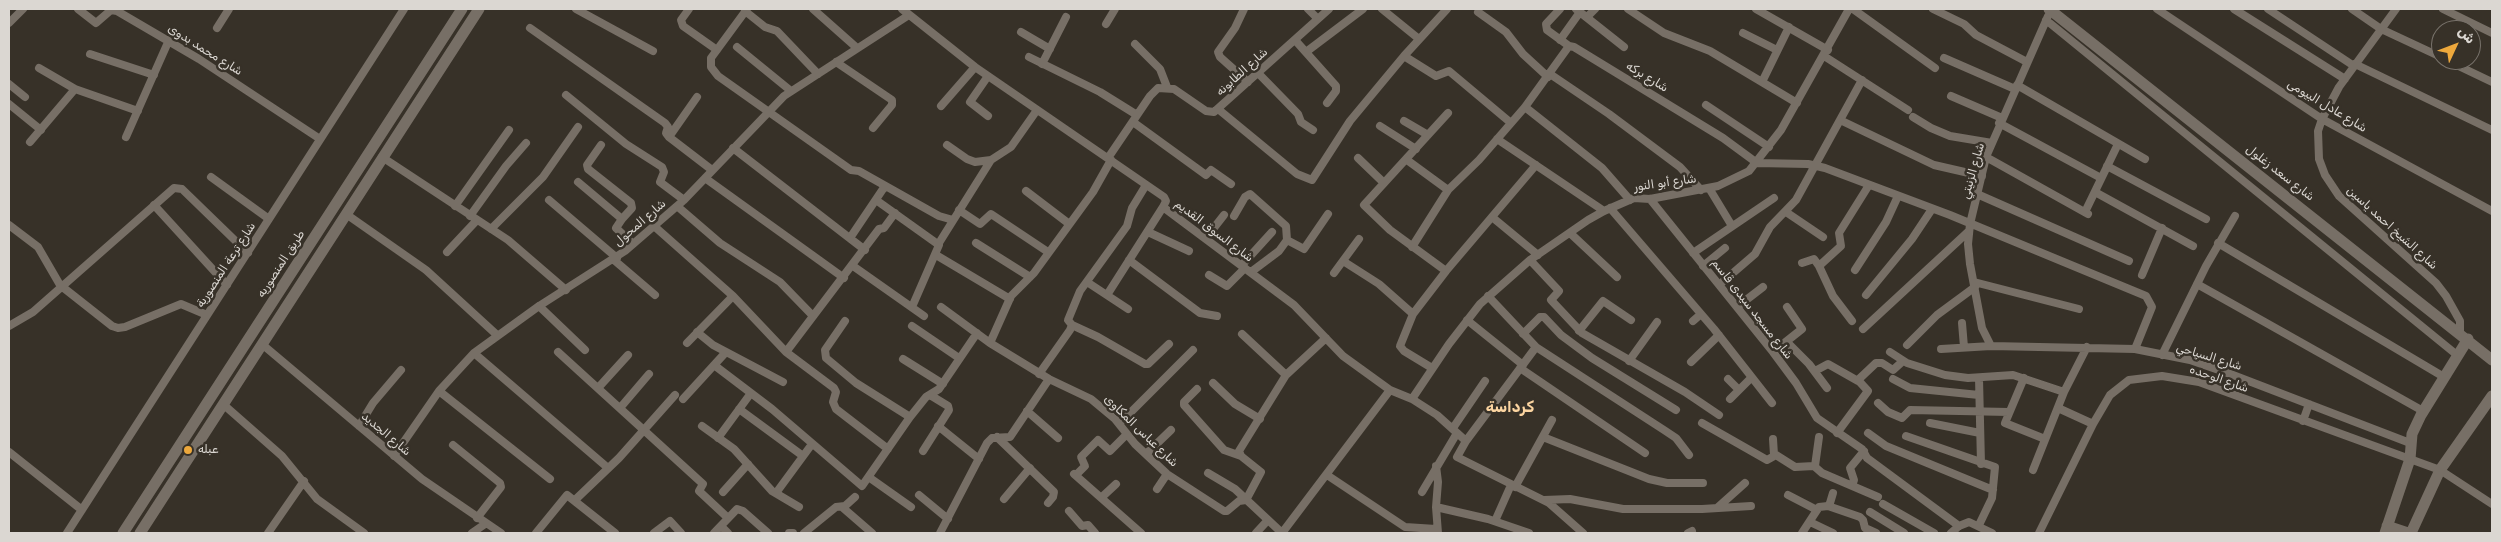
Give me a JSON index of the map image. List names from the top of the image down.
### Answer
{
  "streets": {
    "main road": ["شارع سعد زغلول", "طريق المنصوريه"],
    "street": [
      "شارع محمد بدوى",
      "شارع الطابونه",
      "شارع بركه",
      "شارع عادل البيومى",
      "شارع الزنيتي",
      "شارع أبو النور",
      "شارع المحول",
      "شارع الشيخ احمد ياسين",
      "شارع السوق القديم",
      "شارع ترعة المنصورية",
      "شارع مسجد سيدى قاسم",
      "شارع السياحي",
      "شارع الوحده",
      "شارع عباس المكاوى",
      "شارع الجديد"
    ]
  },
  "crossings": [
    ["شارع محمد بدوى", "شارع ترعة المنصورية"],
    ["شارع بركه", "شارع أبو النور"],
    ["شارع عادل البيومى", "شارع الشيخ احمد ياسين"],
    ["شارع الزنيتي", "شارع سعد زغلول"],
    ["شارع الزنيتي", "شارع السياحي"],
    ["شارع سعد زغلول", "شارع الشيخ احمد ياسين"],
    ["شارع أبو النور", "شارع السوق القديم"],
    ["شارع أبو النور", "شارع مسجد سيدى قاسم"],
    ["شارع المحول", "شارع السوق القديم"],
    ["شارع المحول", "شارع الجديد"]
  ],
  "districts": ["كرداسة"],
  "places": ["عبله"],
  "north": "top right"
}
